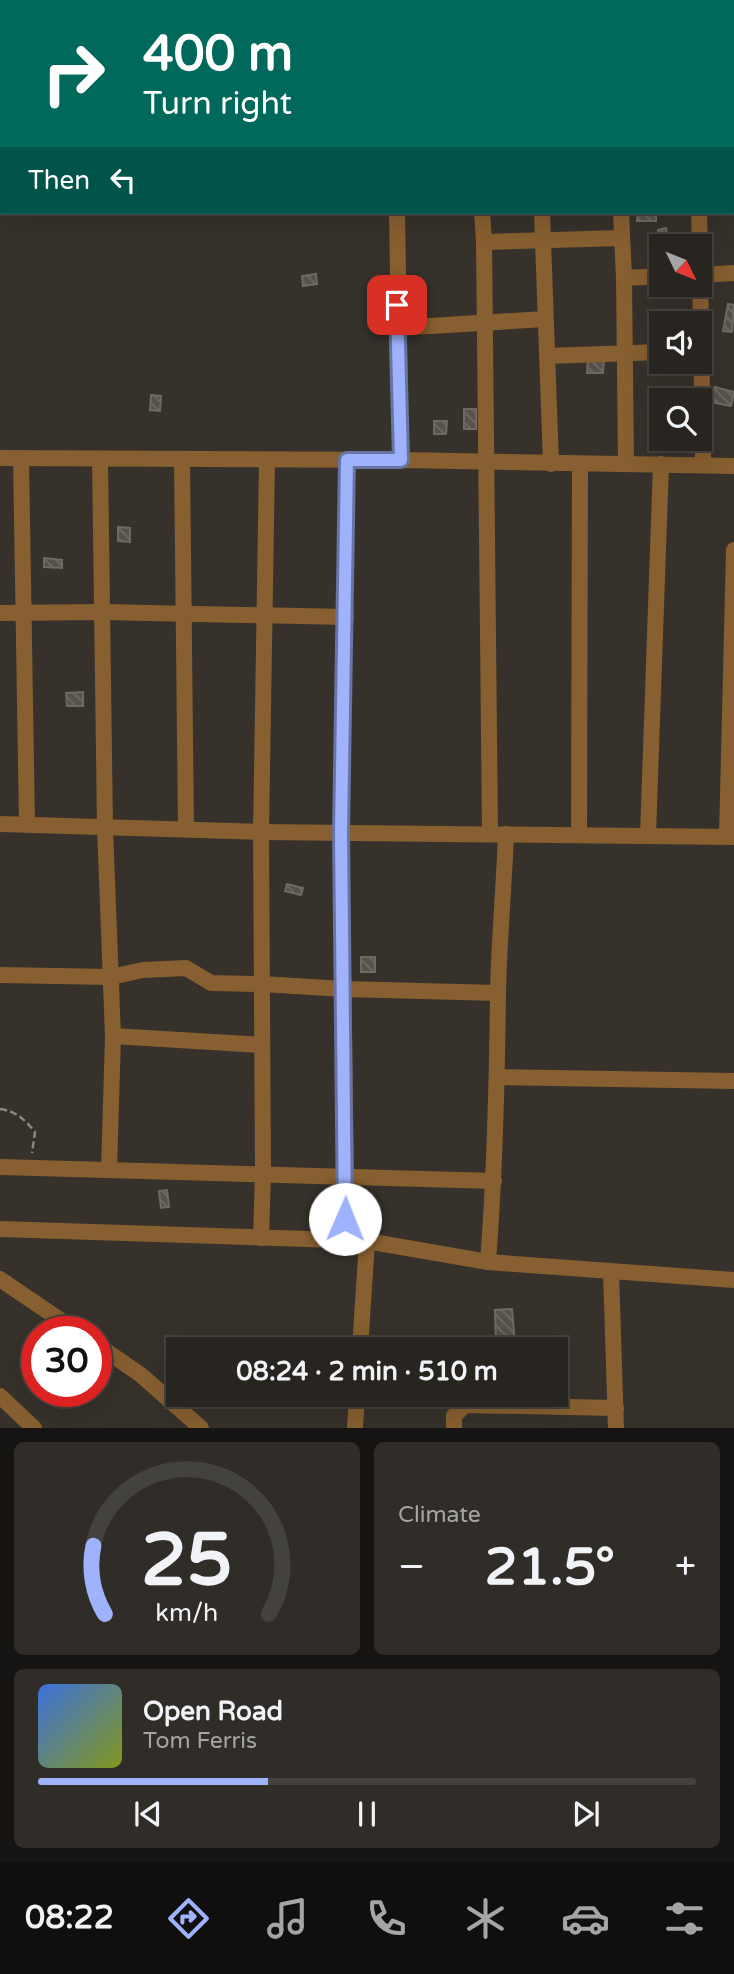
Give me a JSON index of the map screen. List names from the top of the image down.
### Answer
{
  "north": "bottom right",
  "page": {
    "turn": ["400 m", "Turn right"],
    "then": "Then",
    "limit": "30",
    "trip": "08:24 · 2 min · 510 m",
    "tile": "Climate",
    "heat": ["−", "21.5°", "+"],
    "song": ["Open Road", "Tom Ferris"],
    "tabs": "08:22",
    "gauge": ["25", "km/h"]
  }
}
